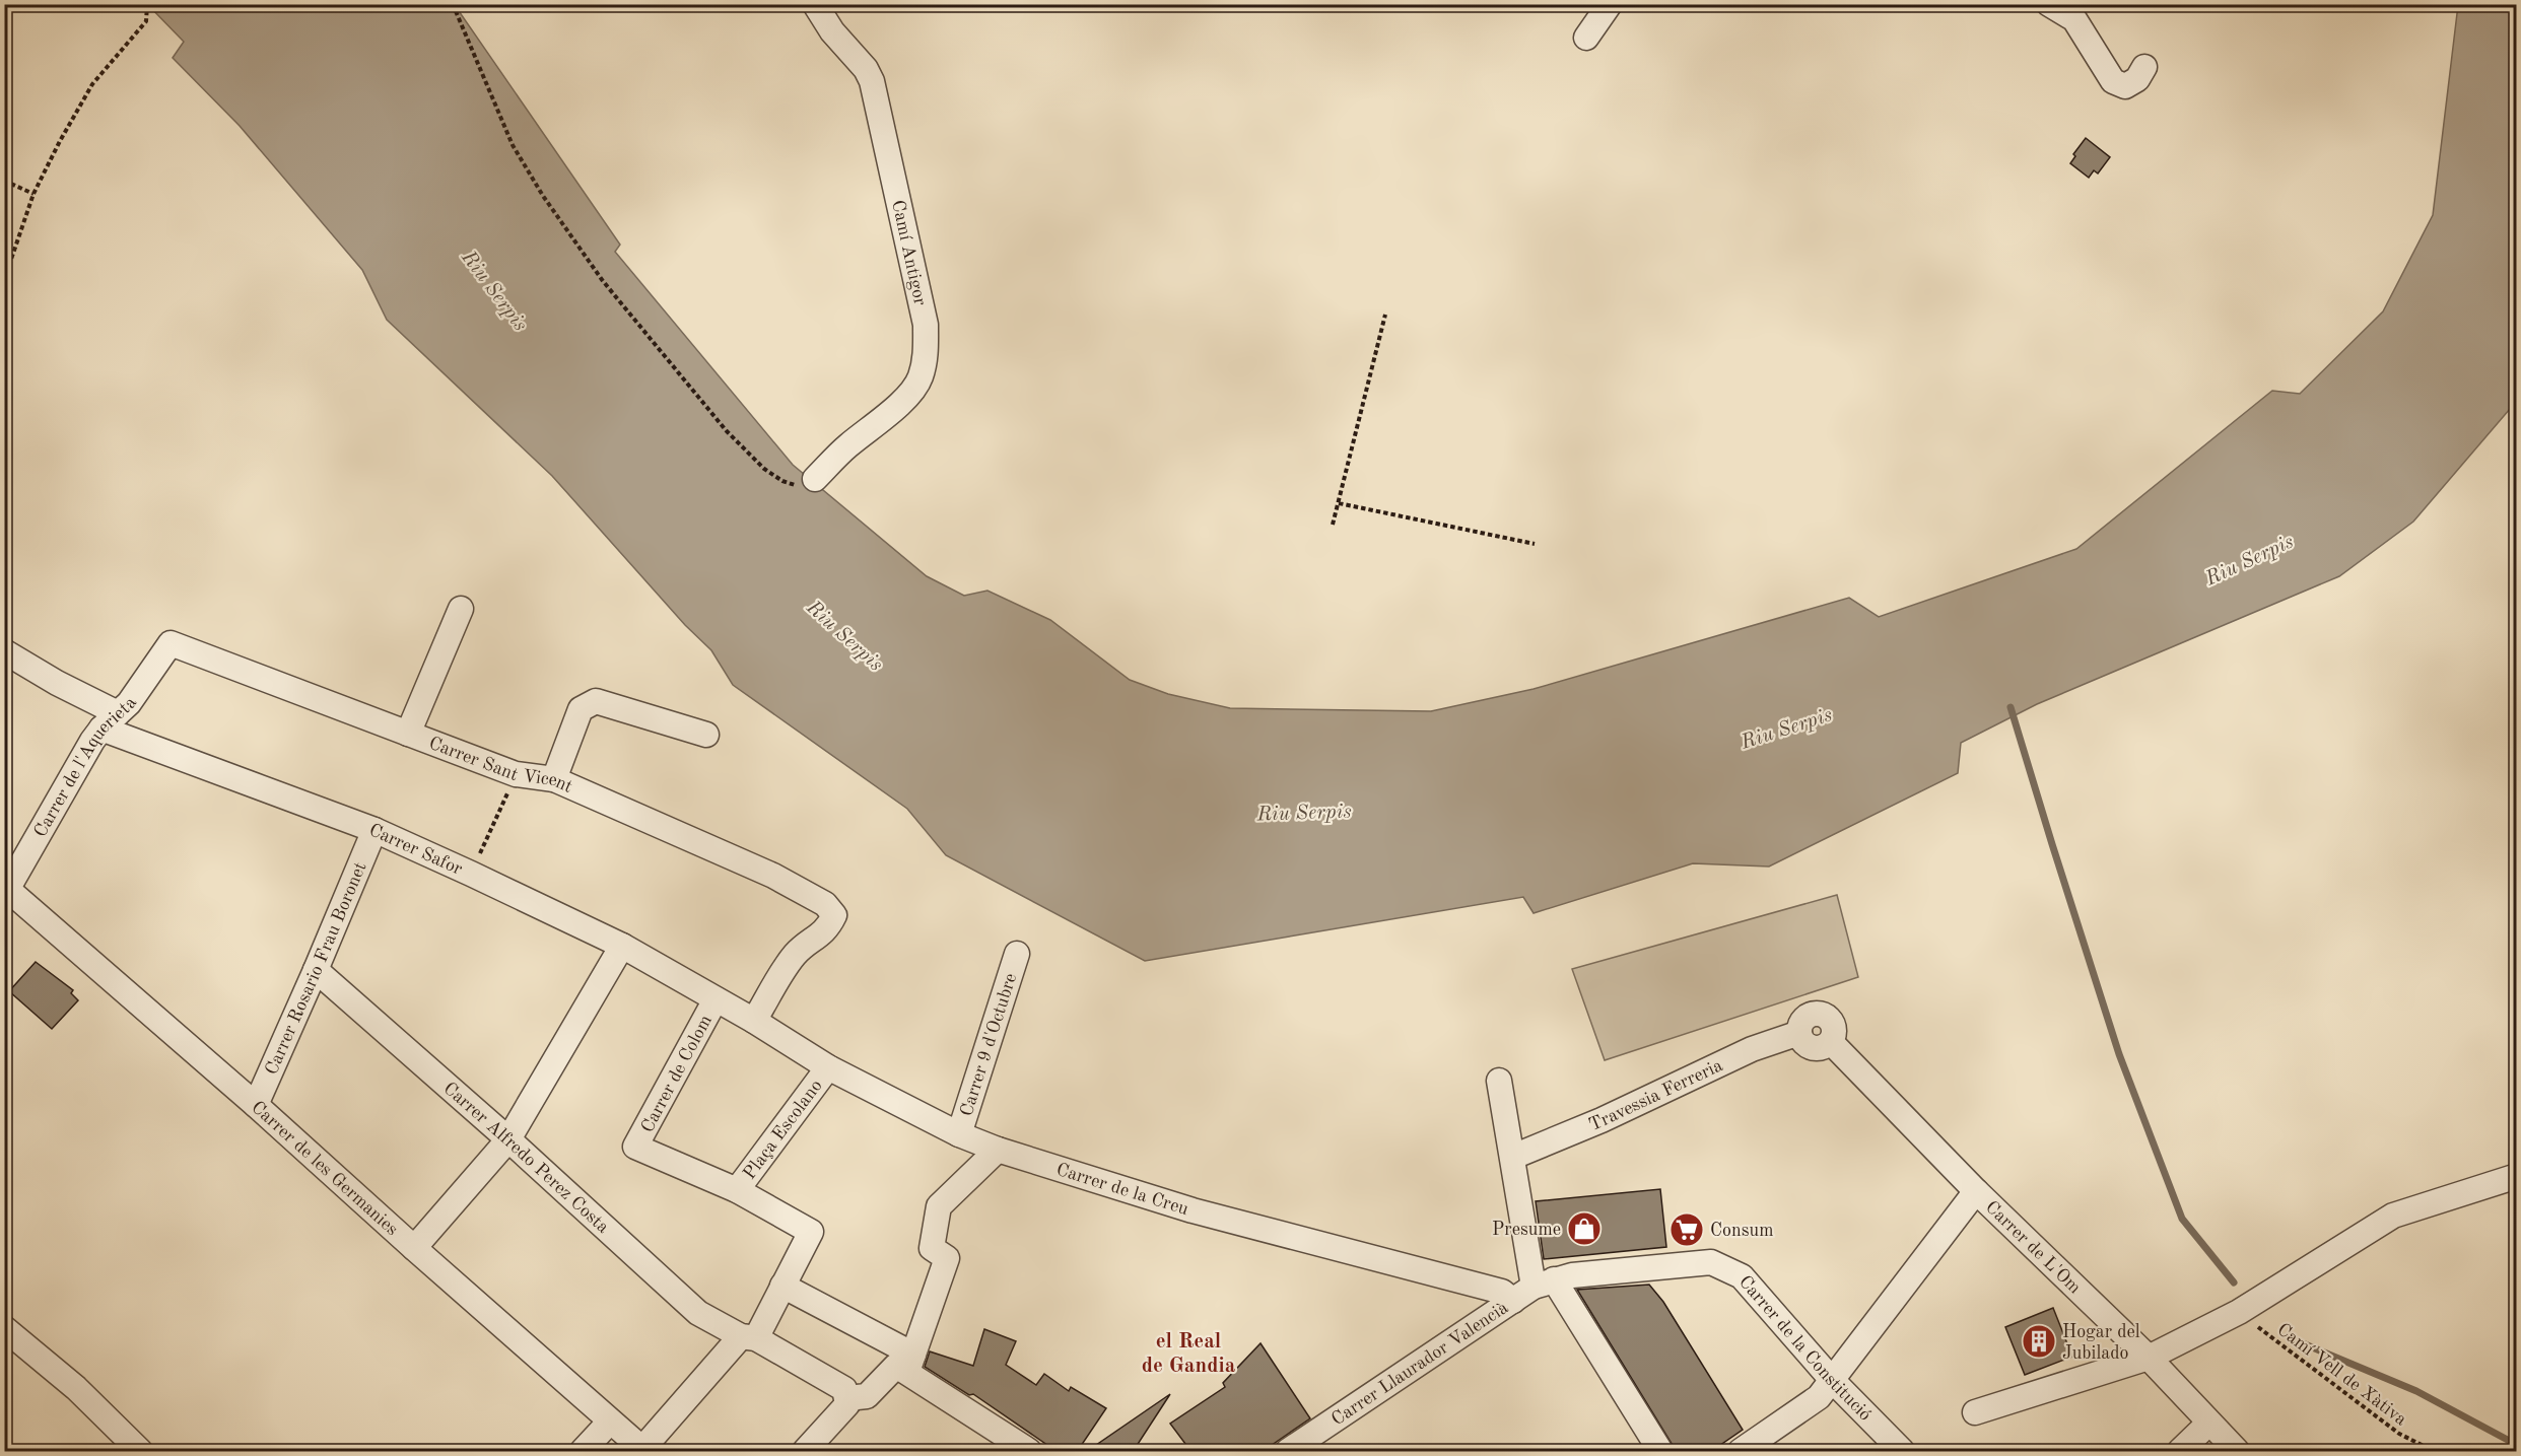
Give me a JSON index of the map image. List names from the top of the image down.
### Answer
{
  "streets": {
    "street": [
      "Camí Antigor",
      "Carrer Sant Vicent",
      "Carrer de l'Aquerieta",
      "Carrer Safor",
      "Carrer Rosario Frau Boronet",
      "Carrer 9 d'Octubre",
      "Carrer de Colom",
      "Travessia Ferreria",
      "Plaça Escolano",
      "Carrer Alfredo Perez Costa",
      "Carrer de les Germanies",
      "Carrer de la Creu",
      "Carrer de L'Om",
      "Carrer de la Constitució",
      "Carrer Llaurador Valencià"
    ],
    "path": ["Camí Vell de Xàtiva"]
  },
  "crossings": [
    ["Carrer Sant Vicent", "Carrer de l'Aquerieta"],
    ["Carrer Sant Vicent", "Carrer Safor"],
    ["Carrer Sant Vicent", "Carrer de la Creu"],
    ["Carrer de l'Aquerieta", "Carrer Safor"],
    ["Carrer de l'Aquerieta", "Carrer de les Germanies"],
    ["Carrer Safor", "Carrer Rosario Frau Boronet"],
    ["Carrer Safor", "Carrer de Colom"],
    ["Carrer Safor", "Carrer de la Creu"],
    ["Carrer Rosario Frau Boronet", "Carrer Alfredo Perez Costa"],
    ["Carrer Rosario Frau Boronet", "Carrer de les Germanies"],
    ["Carrer 9 d'Octubre", "Carrer de la Creu"],
    ["Carrer de Colom", "Plaça Escolano"],
    ["Carrer de Colom", "Carrer de les Germanies"],
    ["Travessia Ferreria", "Carrer de L'Om"],
    ["Plaça Escolano", "Carrer de les Germanies"],
    ["Plaça Escolano", "Carrer de la Creu"],
    ["Carrer Alfredo Perez Costa", "Carrer de les Germanies"],
    ["Carrer de la Creu", "Carrer Llaurador Valencià"],
    ["Carrer de la Constitució", "Carrer Llaurador Valencià"]
  ],
  "districts": ["el Real de Gandia"],
  "water": ["Riu Serpis"],
  "places": {
    "shop": ["Presume"],
    "supermarket": ["Consum"],
    "building": ["Hogar del Jubilado"]
  }
}
